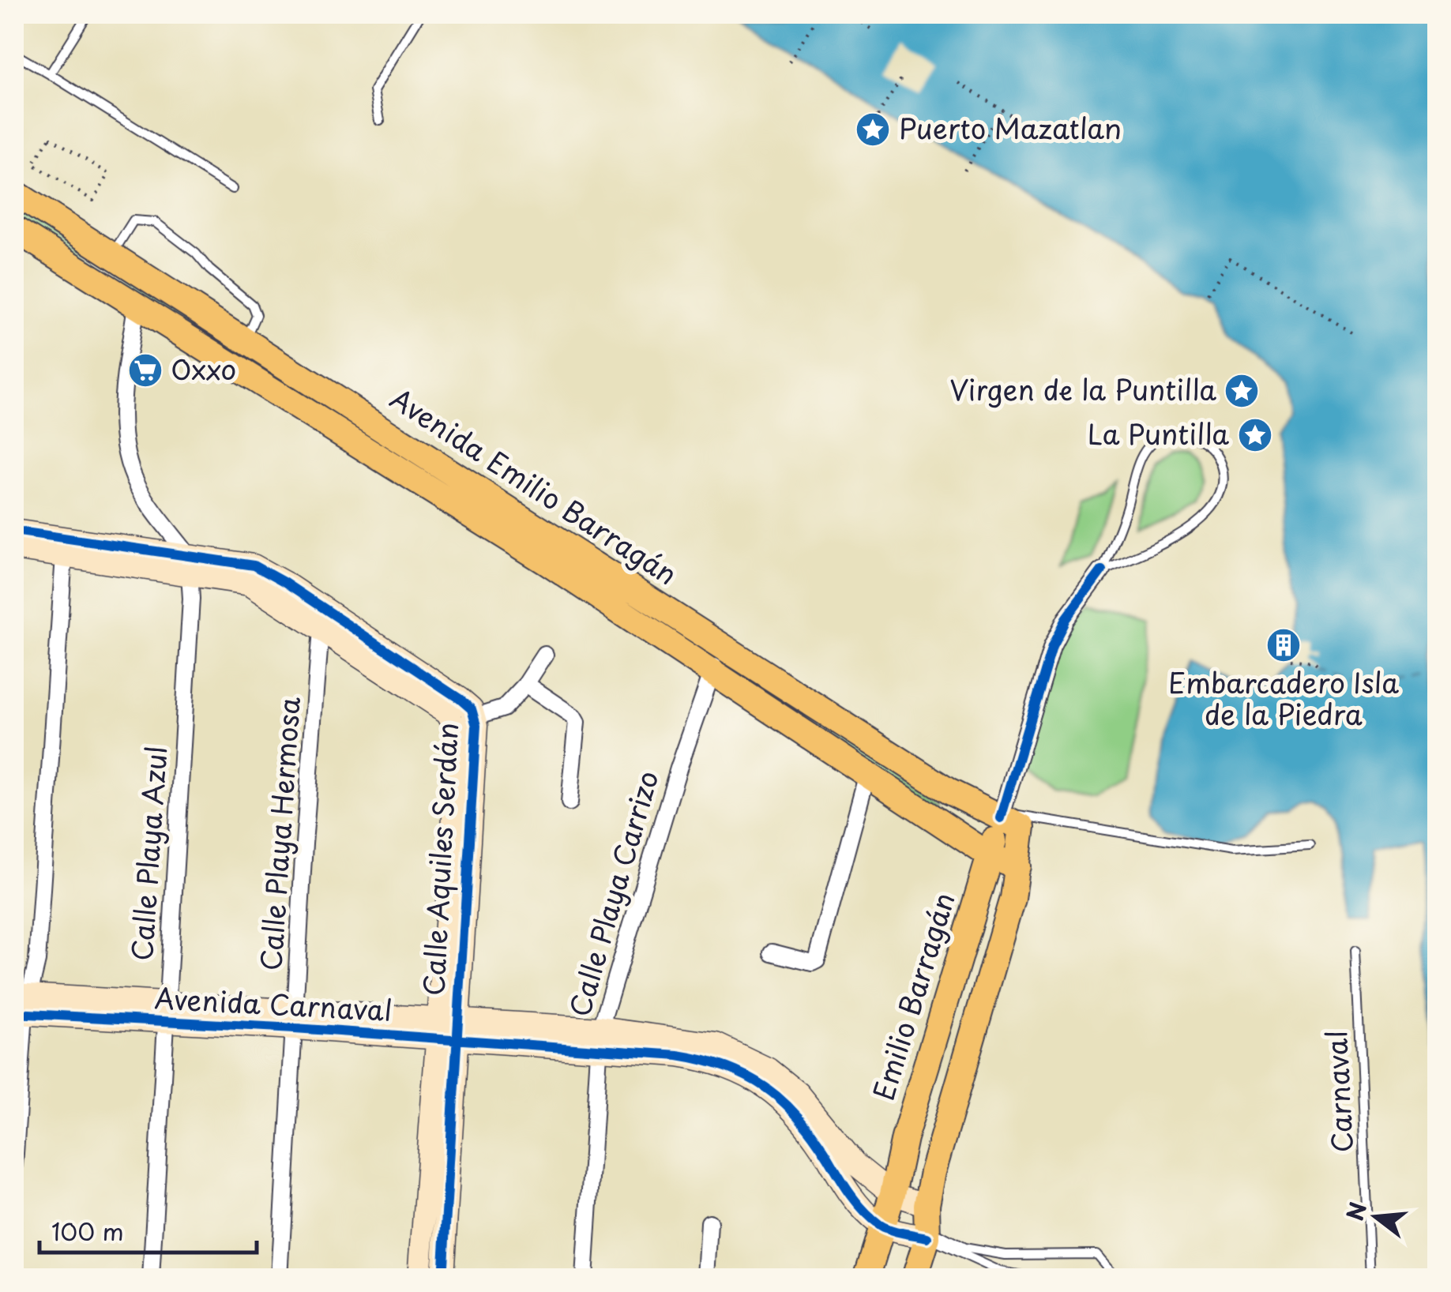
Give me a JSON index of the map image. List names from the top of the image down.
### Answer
{
  "streets": {
    "main road": ["Avenida Emilio Barragán", "Emilio Barragán"],
    "street": [
      "Calle Playa Hermosa",
      "Calle Playa Azul",
      "Calle Aquiles Serdán",
      "Calle Playa Carrizo",
      "Avenida Carnaval"
    ],
    "lane": ["Carnaval"]
  },
  "crossings": [
    ["Avenida Emilio Barragán", "Calle Playa Carrizo"],
    ["Avenida Emilio Barragán", "Emilio Barragán"],
    ["Calle Playa Hermosa", "Calle Aquiles Serdán"],
    ["Calle Playa Hermosa", "Avenida Carnaval"],
    ["Calle Playa Azul", "Calle Aquiles Serdán"],
    ["Calle Playa Azul", "Avenida Carnaval"],
    ["Calle Aquiles Serdán", "Avenida Carnaval"],
    ["Calle Playa Carrizo", "Avenida Carnaval"],
    ["Emilio Barragán", "Avenida Carnaval"]
  ],
  "places": {
    "place": ["Puerto Mazatlan", "Virgen de la Puntilla", "La Puntilla"],
    "supermarket": ["Oxxo"],
    "building": ["Embarcadero Isla de la Piedra"]
  },
  "scale_bar": "100 m",
  "north": "left"
}
